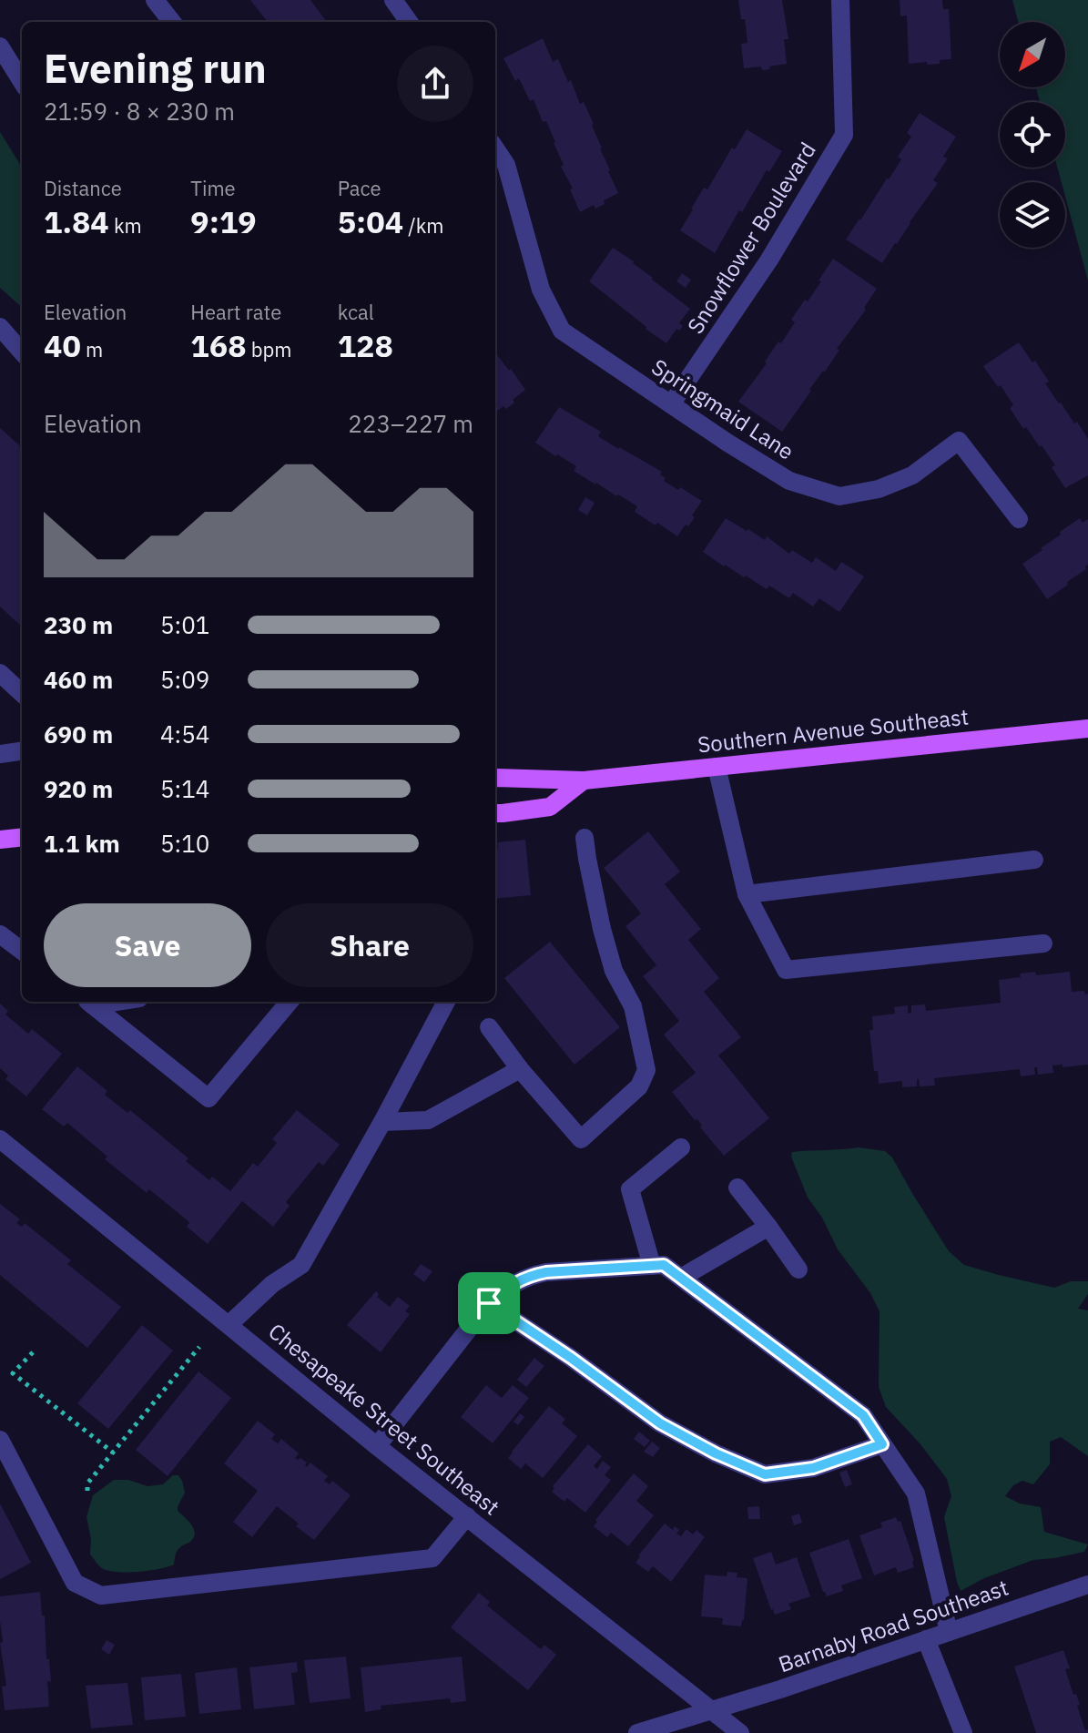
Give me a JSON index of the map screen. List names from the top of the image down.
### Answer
{
  "streets": {
    "main road": ["Southern Avenue Southeast"],
    "street": [
      "Snowflower Boulevard",
      "Springmaid Lane",
      "Chesapeake Street Southeast",
      "Barnaby Road Southeast"
    ]
  },
  "crossings": [
    ["Snowflower Boulevard", "Springmaid Lane"],
    ["Chesapeake Street Southeast", "Barnaby Road Southeast"]
  ],
  "north": "bottom left",
  "page": {
    "heading": ["Evening run", "21:59 · 8 × 230 m"],
    "stats": [
      ["Distance", "1.84 km"],
      ["Time", "9:19"],
      ["Pace", "5:04 /km"],
      ["Elevation", "40 m"],
      ["Heart rate", "168 bpm"],
      ["kcal", "128"]
    ],
    "chart": ["Elevation", "223–227 m"],
    "list": [
      {
        "name": "230 m",
        "note": "5:01"
      },
      {
        "name": "460 m",
        "note": "5:09"
      },
      {
        "name": "690 m",
        "note": "4:54"
      },
      {
        "name": "920 m",
        "note": "5:14"
      },
      {
        "name": "1.1 km",
        "note": "5:10"
      }
    ],
    "buttons": ["Save", "Share"]
  }
}
